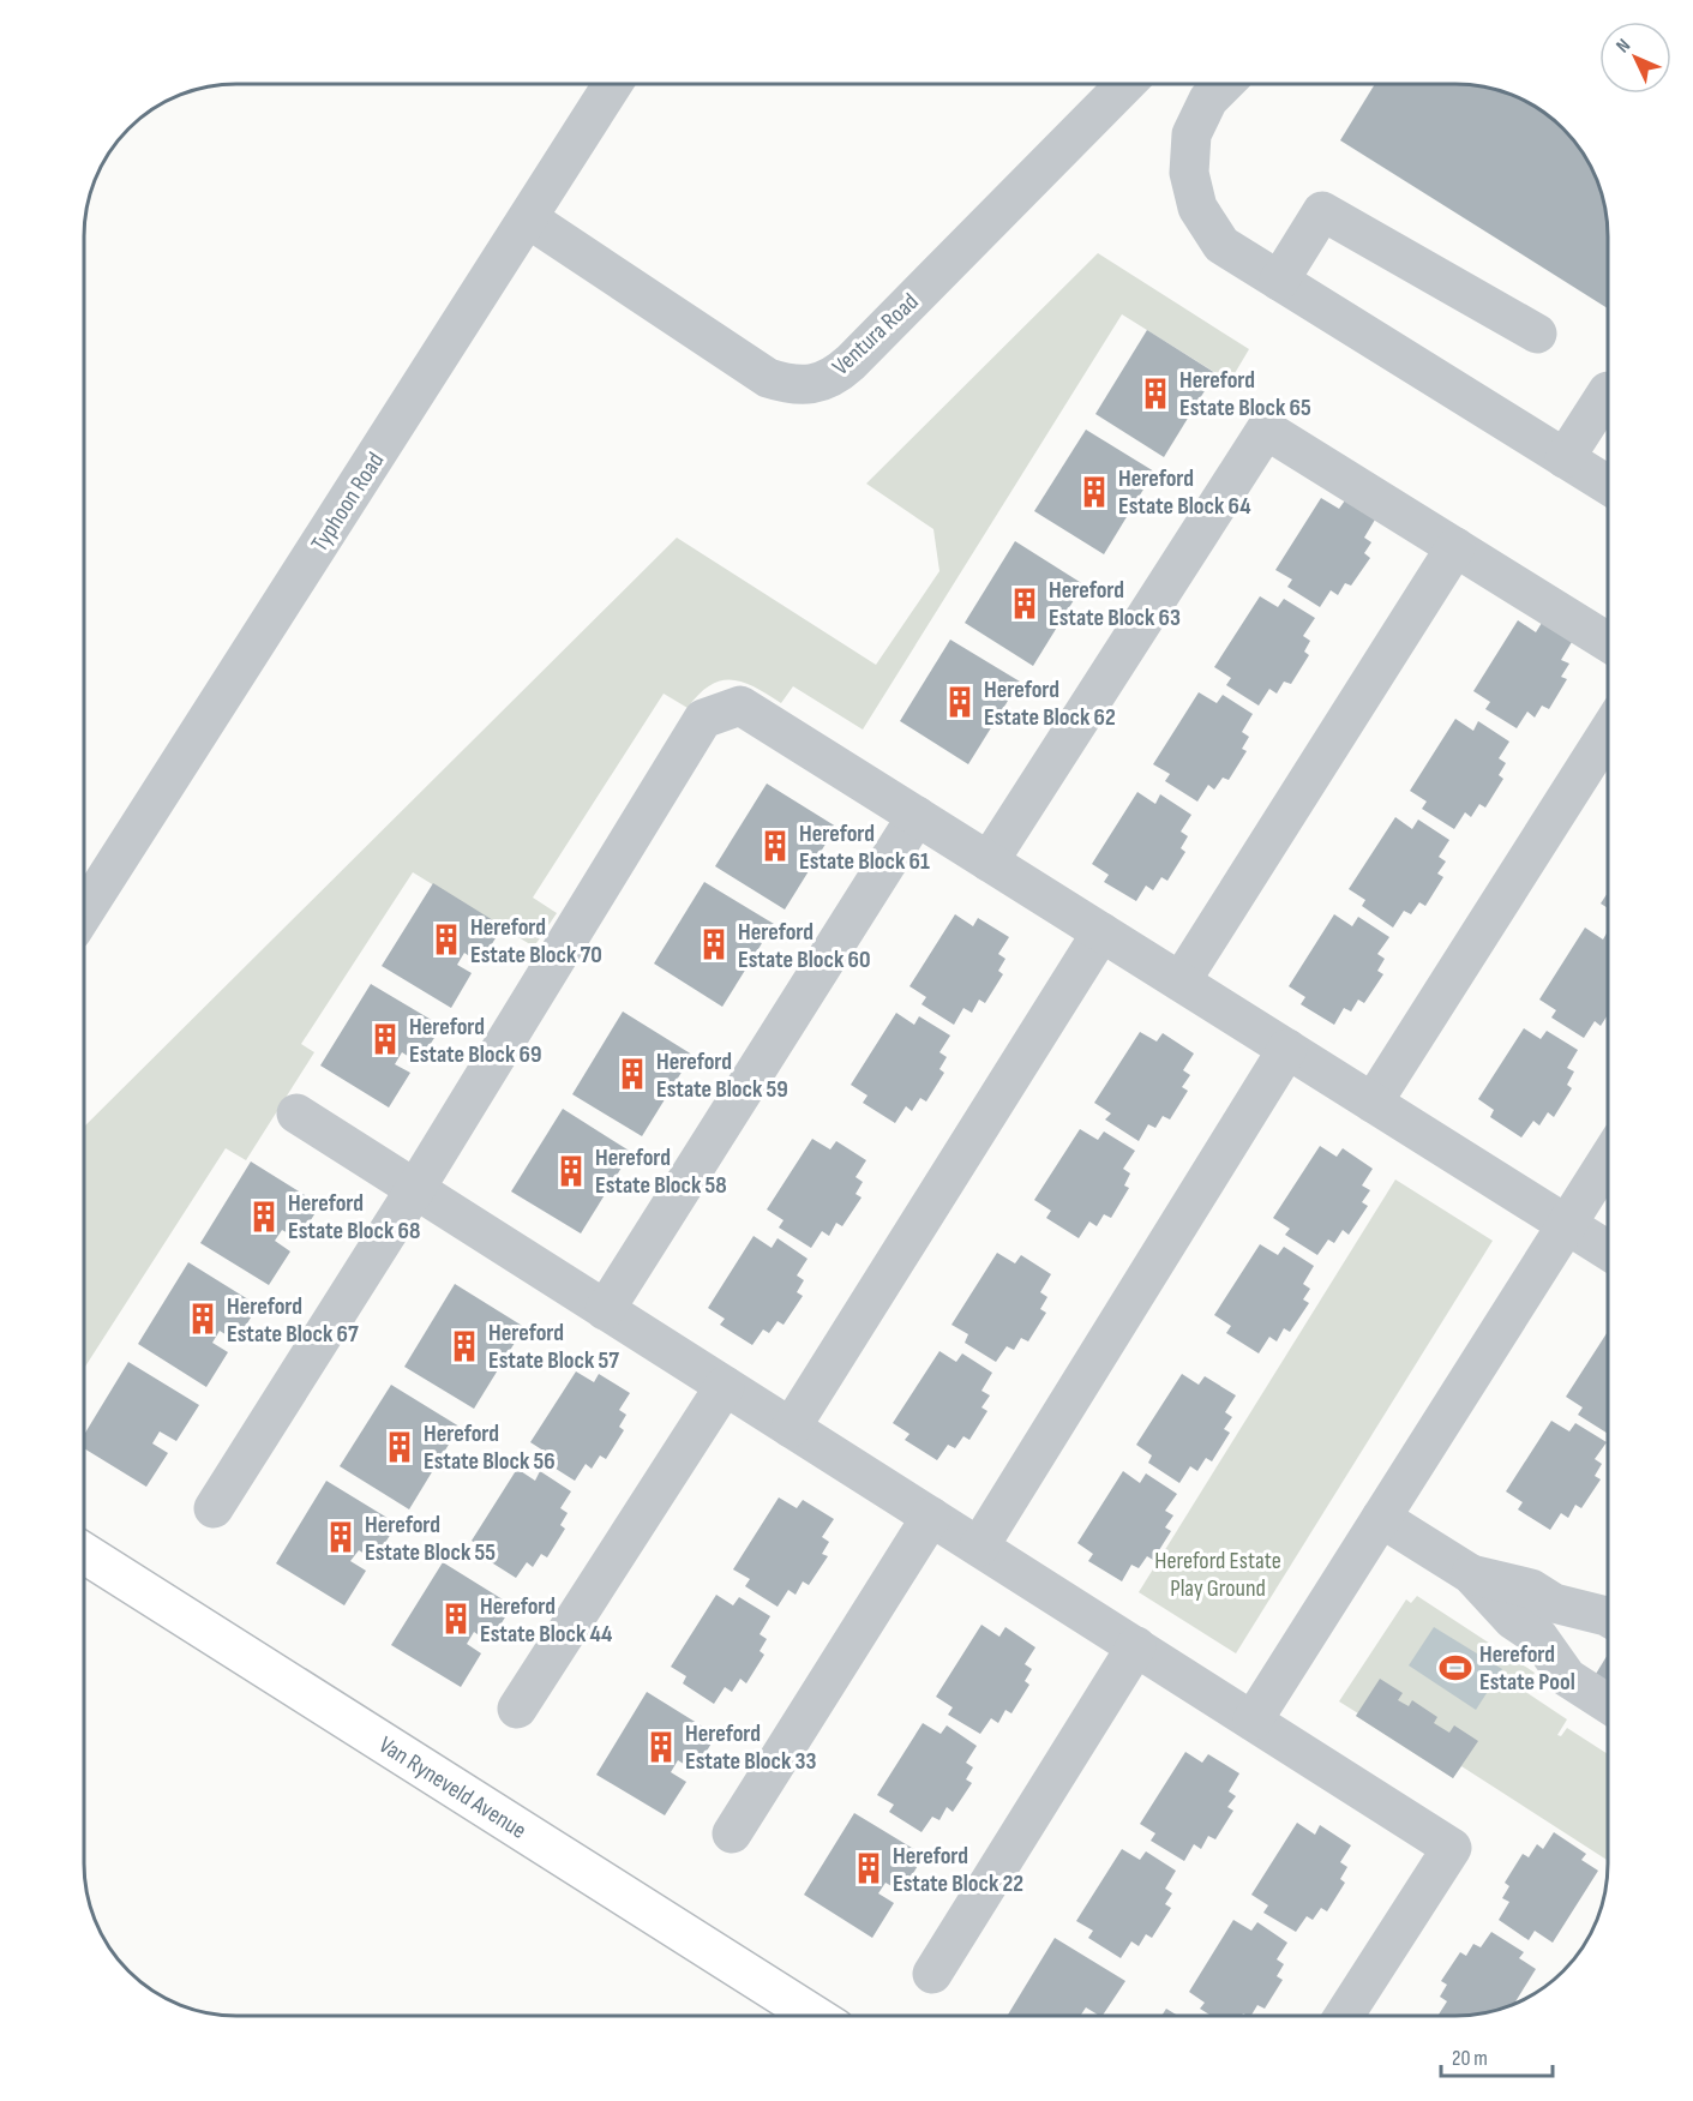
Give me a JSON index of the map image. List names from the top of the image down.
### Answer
{
  "streets": {
    "main road": ["Van Ryneveld Avenue"],
    "street": ["Ventura Road", "Typhoon Road"]
  },
  "crossings": [
    ["Ventura Road", "Typhoon Road"]
  ],
  "parks": ["Hereford Estate Play Ground"],
  "places": {
    "building": [
      "Hereford Estate Block 65",
      "Hereford Estate Block 64",
      "Hereford Estate Block 63",
      "Hereford Estate Block 62",
      "Hereford Estate Block 61",
      "Hereford Estate Block 70",
      "Hereford Estate Block 60",
      "Hereford Estate Block 69",
      "Hereford Estate Block 59",
      "Hereford Estate Block 58",
      "Hereford Estate Block 68",
      "Hereford Estate Block 67",
      "Hereford Estate Block 57",
      "Hereford Estate Block 56",
      "Hereford Estate Block 55",
      "Hereford Estate Block 44",
      "Hereford Estate Block 33",
      "Hereford Estate Block 22"
    ],
    "sports": ["Hereford Estate Pool"]
  },
  "scale_bar": "20 m",
  "north": "top left"
}
